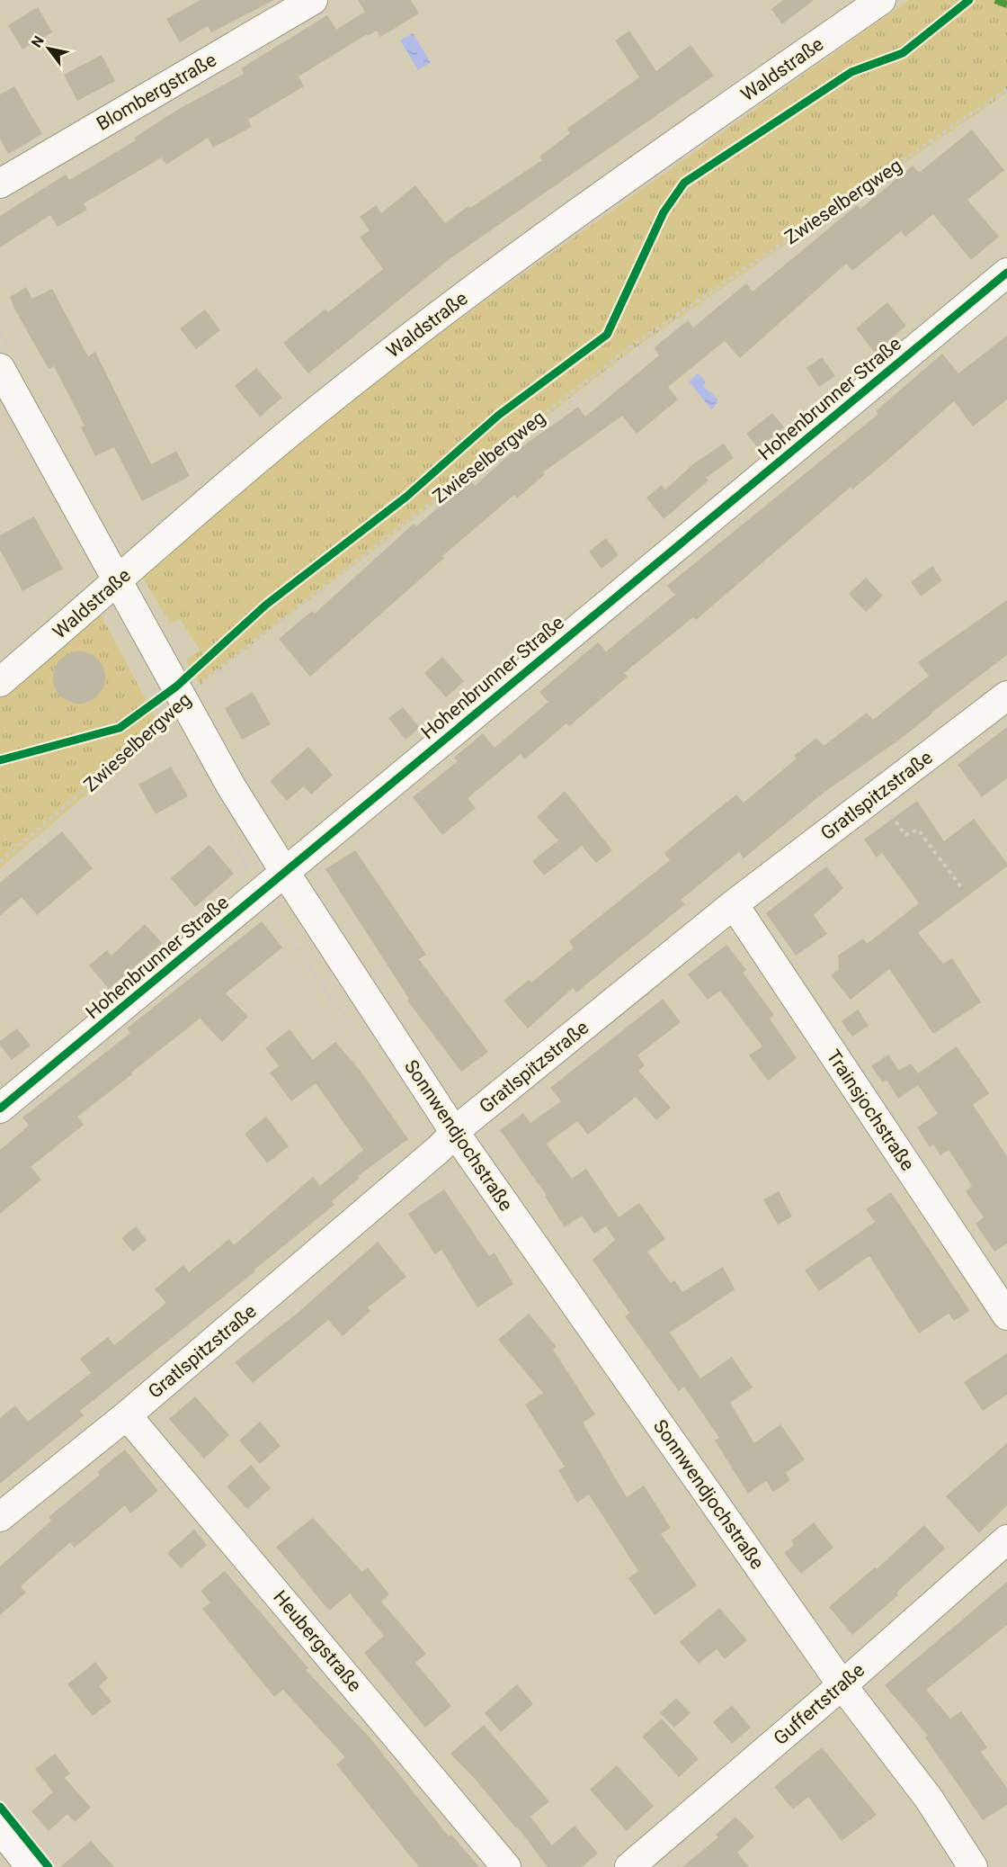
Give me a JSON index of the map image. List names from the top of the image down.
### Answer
{
  "streets": {
    "street": [
      "Waldstraße",
      "Blombergstraße",
      "Hohenbrunner Straße",
      "Gratlspitzstraße",
      "Trainsjochstraße",
      "Sonnwendjochstraße",
      "Heubergstraße",
      "Guffertstraße"
    ],
    "cycle path": ["Zwieselbergweg"]
  },
  "crossings": [
    ["Waldstraße", "Sonnwendjochstraße"],
    ["Zwieselbergweg", "Sonnwendjochstraße"],
    ["Hohenbrunner Straße", "Sonnwendjochstraße"],
    ["Gratlspitzstraße", "Trainsjochstraße"],
    ["Gratlspitzstraße", "Sonnwendjochstraße"],
    ["Gratlspitzstraße", "Heubergstraße"],
    ["Sonnwendjochstraße", "Guffertstraße"]
  ],
  "north": "top left"
}
